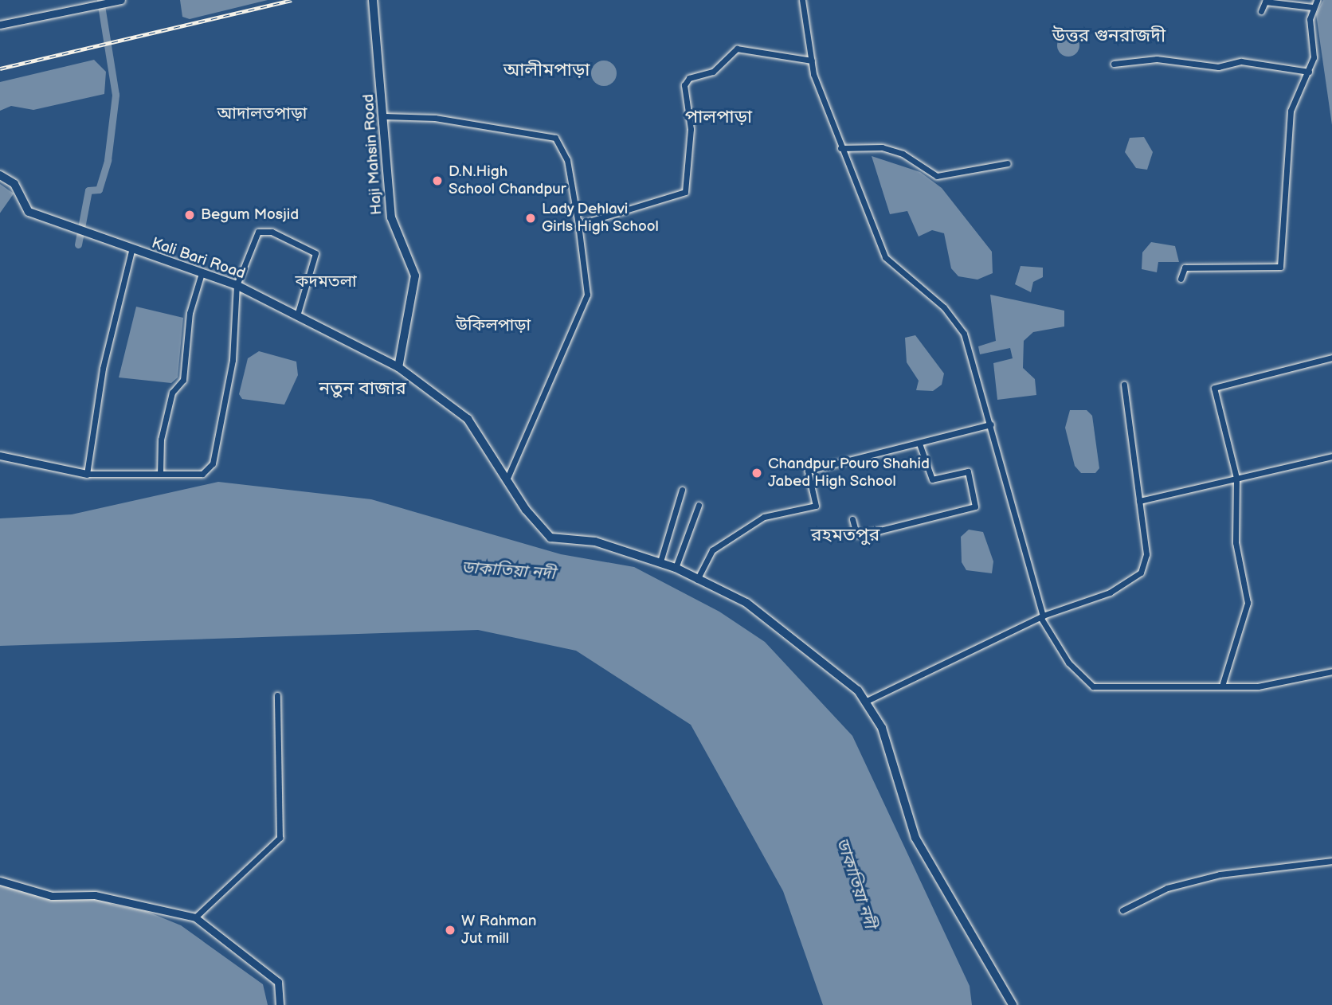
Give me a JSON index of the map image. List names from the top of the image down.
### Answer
{
  "streets": {
    "main road": ["Haji Mahsin Road", "Kali Bari Road"]
  },
  "crossings": [
    ["Haji Mahsin Road", "Kali Bari Road"]
  ],
  "districts": [
    "উত্তর গুনরাজদী",
    "আলীমপাড়া",
    "আদালতপাড়া",
    "পালপাড়া",
    "কদমতলা",
    "উকিলপাড়া",
    "নতুন বাজার",
    "রহমতপুর"
  ],
  "water": ["ডাকাতিয়া নদী"],
  "places": [
    "D.N.High School Chandpur",
    "Begum Mosjid",
    "Lady Dehlavi Girls High School",
    "Chandpur Pouro Shahid Jabed High School",
    "W Rahman Jut mill"
  ]
}
